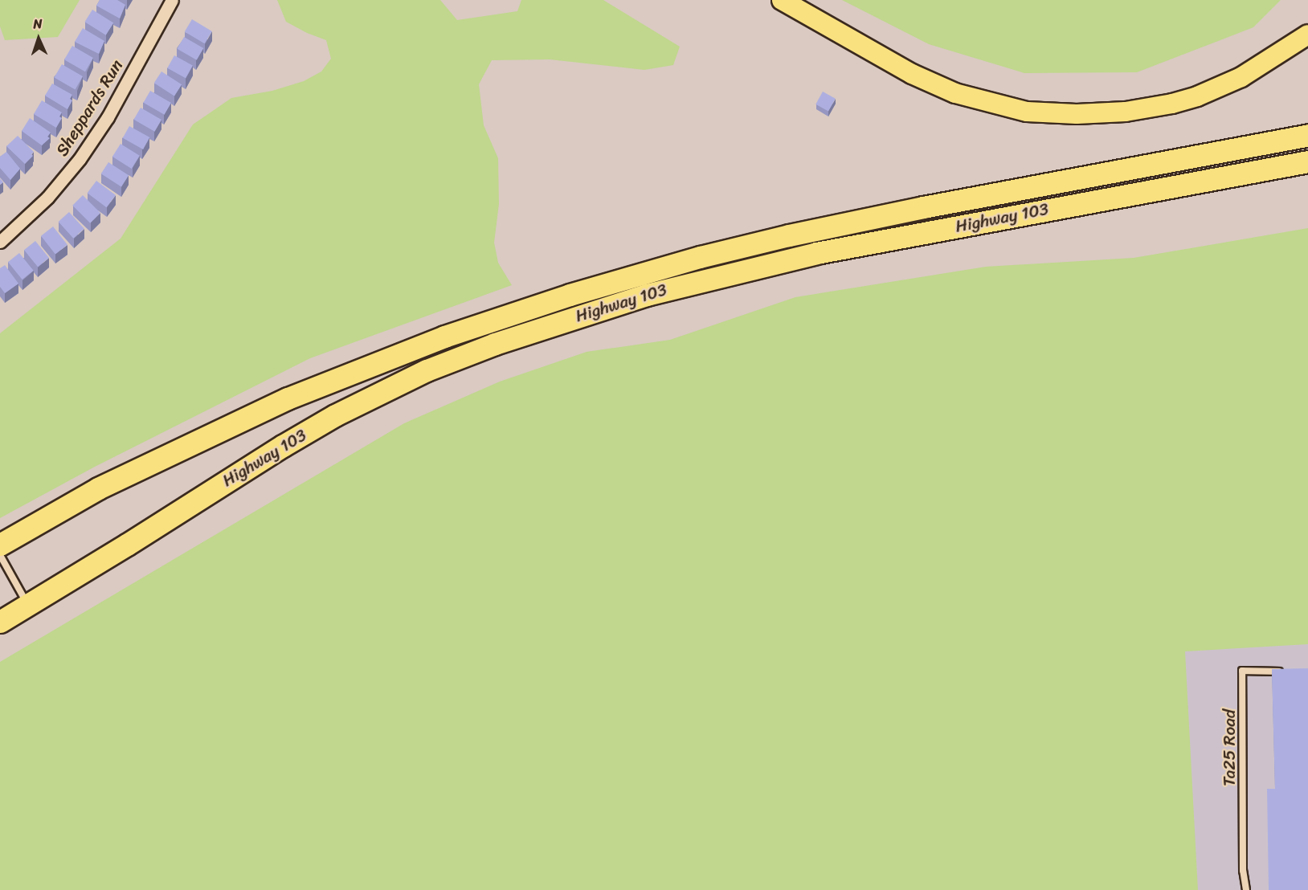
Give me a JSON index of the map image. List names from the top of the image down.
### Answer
{
  "streets": {
    "highway": ["Highway 103"],
    "street": ["Sheppards Run"],
    "lane": ["Ta25 Road"]
  },
  "north": "top"
}
